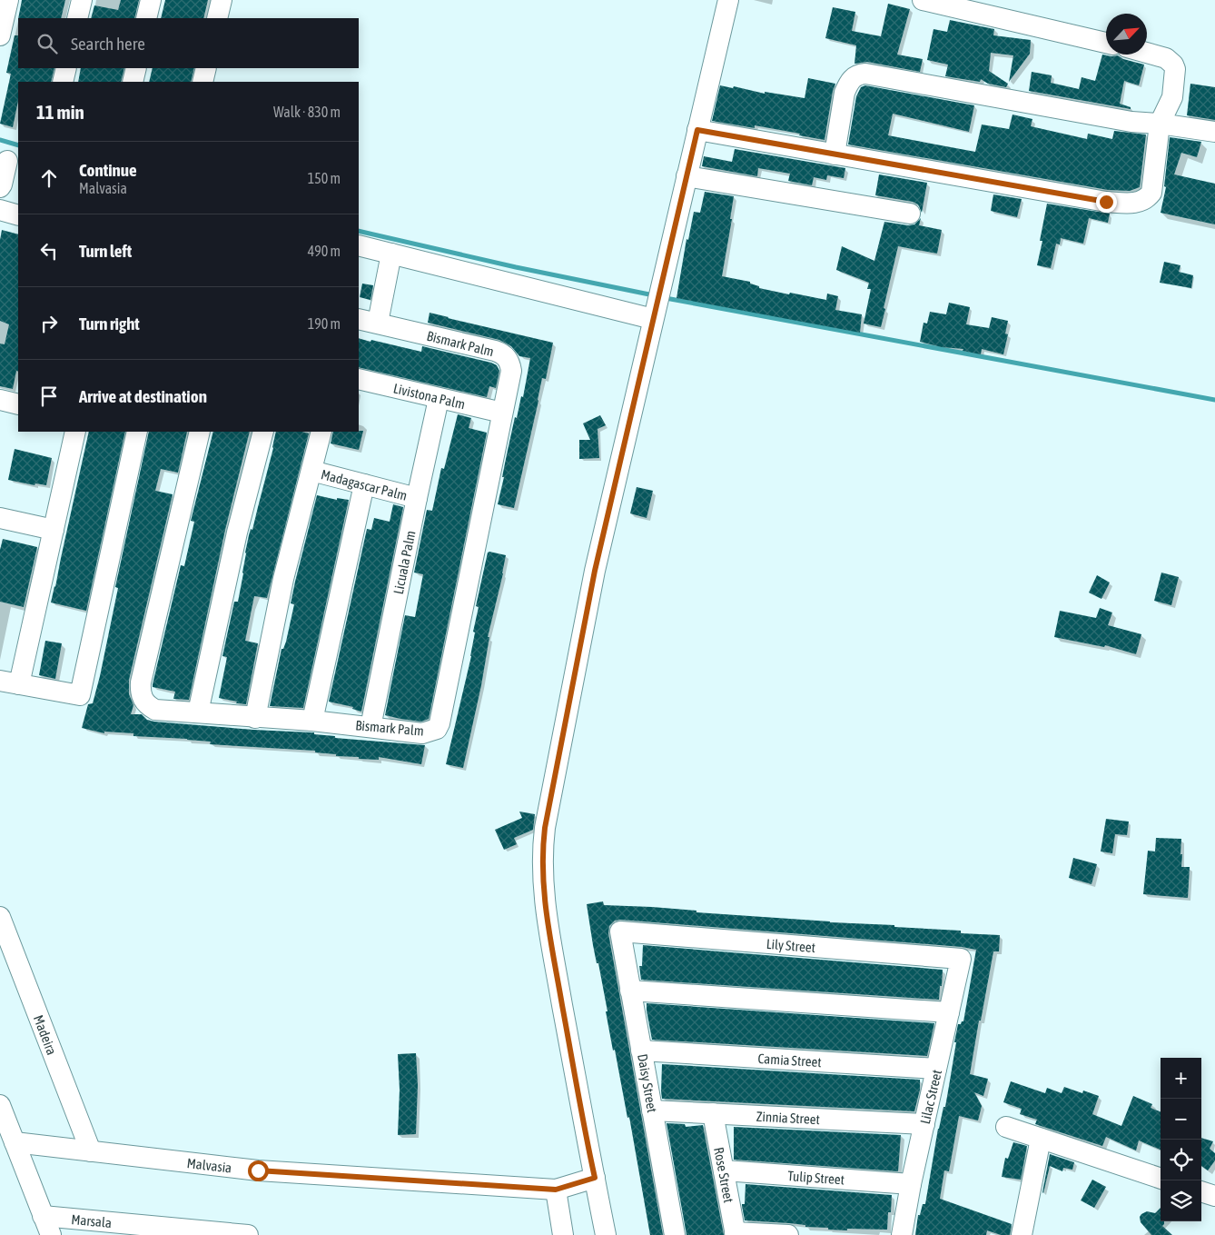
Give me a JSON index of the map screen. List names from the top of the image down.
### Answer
{
  "streets": {
    "street": [
      "Bismark Palm",
      "Livistona Palm",
      "Madagascar Palm",
      "Licuala Palm",
      "Lily Street",
      "Madeira",
      "Camia Street",
      "Daisy Street",
      "Lilac Street",
      "Zinnia Street",
      "Malvasia",
      "Rose Street",
      "Tulip Street",
      "Marsala"
    ]
  },
  "crossings": [
    ["Bismark Palm", "Livistona Palm"],
    ["Bismark Palm", "Licuala Palm"],
    ["Livistona Palm", "Licuala Palm"],
    ["Madagascar Palm", "Licuala Palm"],
    ["Lily Street", "Daisy Street"],
    ["Lily Street", "Lilac Street"],
    ["Madeira", "Malvasia"],
    ["Camia Street", "Daisy Street"],
    ["Camia Street", "Lilac Street"],
    ["Daisy Street", "Zinnia Street"],
    ["Lilac Street", "Zinnia Street"],
    ["Lilac Street", "Tulip Street"],
    ["Zinnia Street", "Rose Street"],
    ["Rose Street", "Tulip Street"]
  ],
  "north": "top right",
  "page": {
    "search": "Search here",
    "heading": ["11 min", "Walk · 830 m"],
    "list": [
      ["Continue", "Malvasia", "150 m"],
      ["Turn left", "490 m"],
      ["Turn right", "190 m"],
      "Arrive at destination"
    ],
    "map_buttons": ["+", "−"]
  }
}
